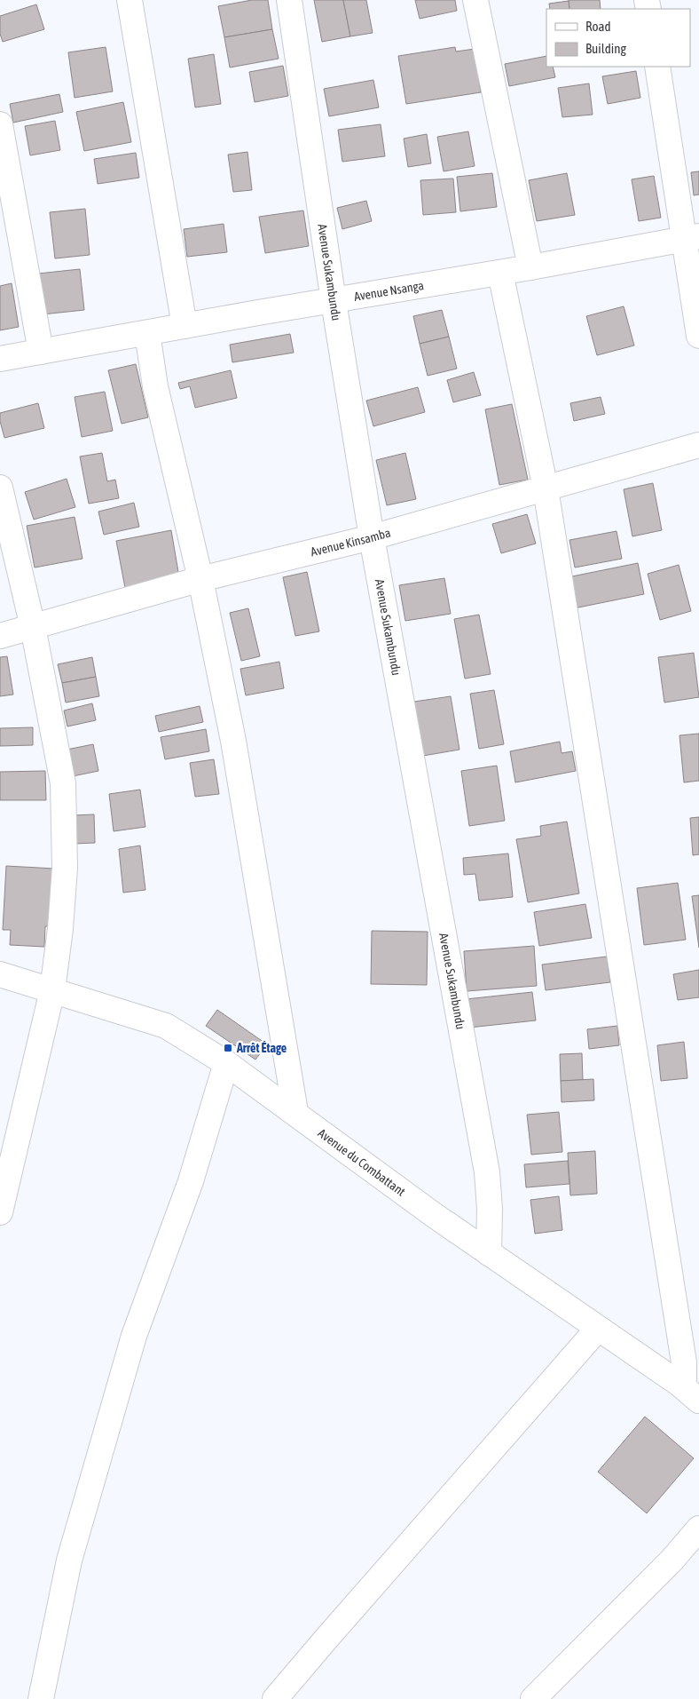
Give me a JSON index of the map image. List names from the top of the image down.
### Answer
{
  "streets": {
    "street": [
      "Avenue Sukambundu",
      "Avenue Nsanga",
      "Avenue Kinsamba",
      "Avenue du Combattant"
    ]
  },
  "crossings": [
    ["Avenue Sukambundu", "Avenue Nsanga"],
    ["Avenue Sukambundu", "Avenue Kinsamba"],
    ["Avenue Sukambundu", "Avenue du Combattant"]
  ],
  "places": {
    "transit": ["Arrêt Étage"]
  },
  "legend": ["Road", "Building"]
}
